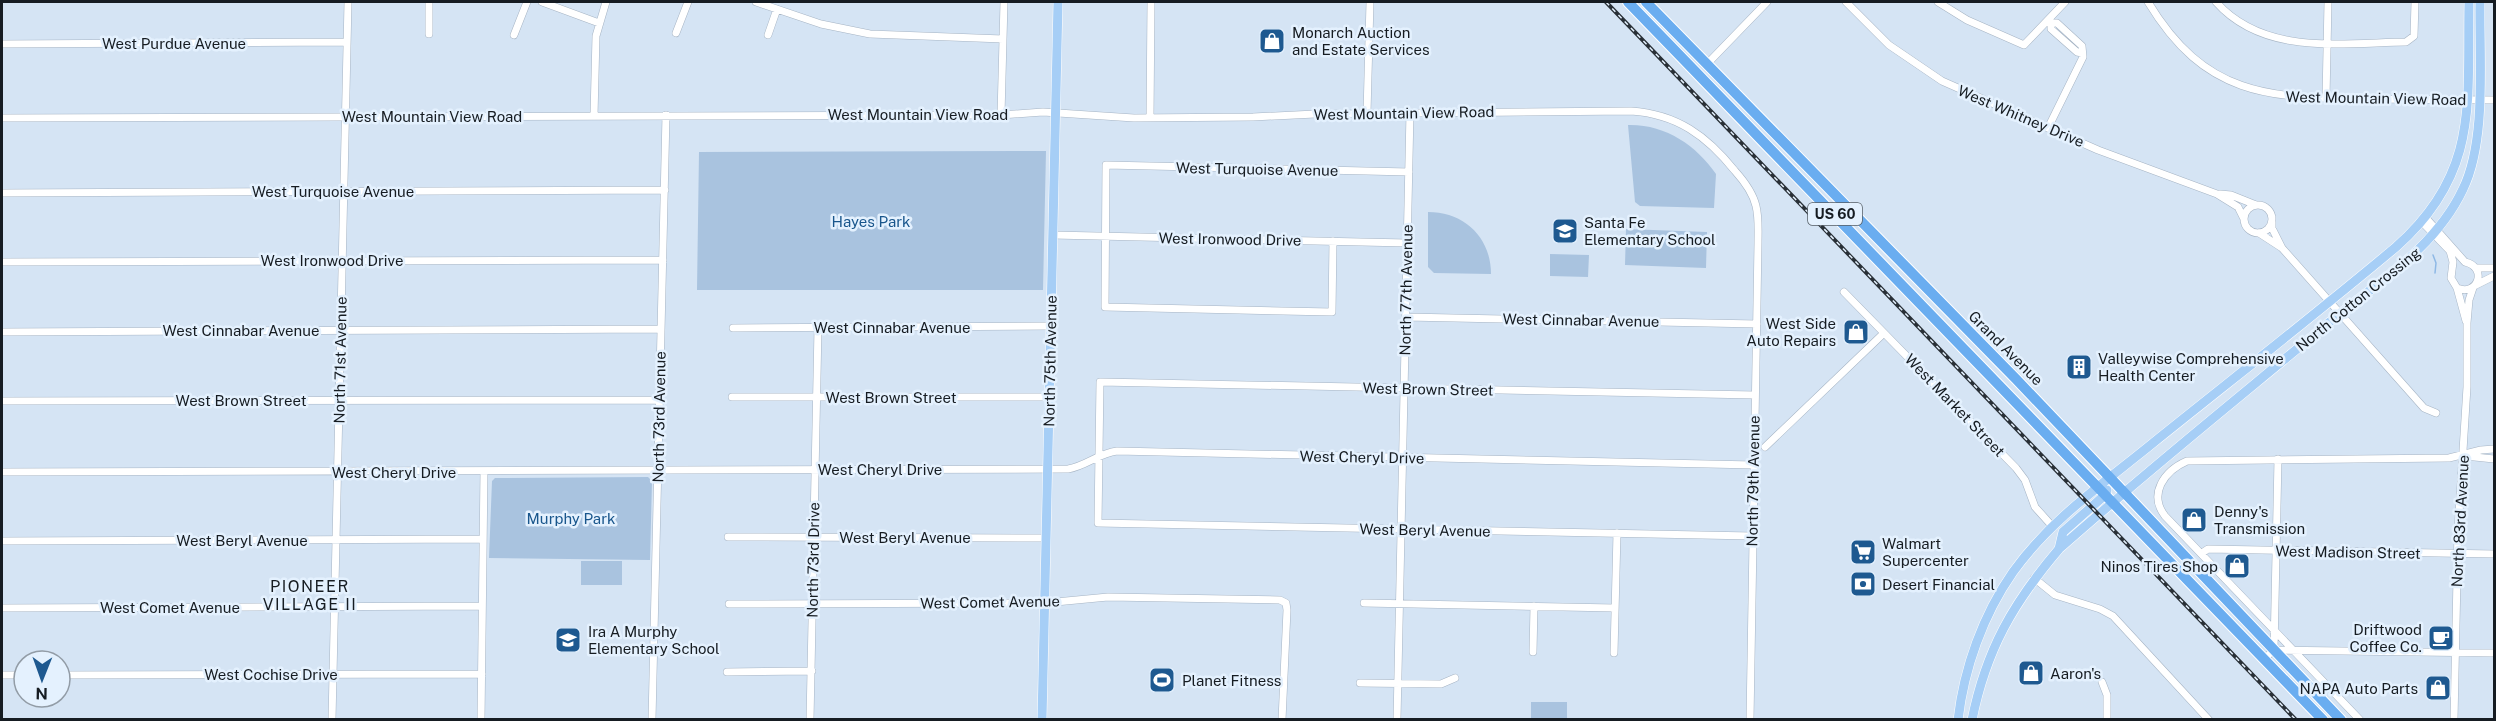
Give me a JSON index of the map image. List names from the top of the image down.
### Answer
{
  "streets": {
    "highway": ["US 60", "Grand Avenue"],
    "main road": ["North Cotton Crossing", "North 75th Avenue"],
    "street": [
      "West Purdue Avenue",
      "West Mountain View Road",
      "West Whitney Drive",
      "West Turquoise Avenue",
      "West Ironwood Drive",
      "North 77th Avenue",
      "West Cinnabar Avenue",
      "North 71st Avenue",
      "West Brown Street",
      "West Market Street",
      "North 73rd Avenue",
      "West Cheryl Drive",
      "North 79th Avenue",
      "North 83rd Avenue",
      "West Beryl Avenue",
      "West Madison Street",
      "North 73rd Drive",
      "West Comet Avenue",
      "West Cochise Drive"
    ]
  },
  "crossings": [
    ["West Purdue Avenue", "North 71st Avenue"],
    ["West Mountain View Road", "North 77th Avenue"],
    ["West Mountain View Road", "North Cotton Crossing"],
    ["West Mountain View Road", "North 71st Avenue"],
    ["West Mountain View Road", "North 75th Avenue"],
    ["West Mountain View Road", "North 73rd Avenue"],
    ["West Mountain View Road", "North 79th Avenue"],
    ["West Whitney Drive", "North Cotton Crossing"],
    ["West Turquoise Avenue", "West Ironwood Drive"],
    ["West Turquoise Avenue", "North 77th Avenue"],
    ["West Turquoise Avenue", "North 71st Avenue"],
    ["West Turquoise Avenue", "North 73rd Avenue"],
    ["West Ironwood Drive", "North 77th Avenue"],
    ["West Ironwood Drive", "North 71st Avenue"],
    ["West Ironwood Drive", "North 75th Avenue"],
    ["West Ironwood Drive", "North 73rd Avenue"],
    ["North 77th Avenue", "West Cinnabar Avenue"],
    ["North 77th Avenue", "West Brown Street"],
    ["North 77th Avenue", "West Cheryl Drive"],
    ["North 77th Avenue", "West Beryl Avenue"],
    ["North Cotton Crossing", "Grand Avenue"],
    ["North Cotton Crossing", "West Market Street"],
    ["North Cotton Crossing", "North 83rd Avenue"],
    ["West Cinnabar Avenue", "North 71st Avenue"],
    ["West Cinnabar Avenue", "North 75th Avenue"],
    ["West Cinnabar Avenue", "North 73rd Avenue"],
    ["West Cinnabar Avenue", "North 79th Avenue"],
    ["West Cinnabar Avenue", "North 73rd Drive"],
    ["North 71st Avenue", "West Brown Street"],
    ["North 71st Avenue", "West Cheryl Drive"],
    ["North 71st Avenue", "West Beryl Avenue"],
    ["North 71st Avenue", "West Comet Avenue"],
    ["North 71st Avenue", "West Cochise Drive"],
    ["North 75th Avenue", "West Brown Street"],
    ["North 75th Avenue", "West Cheryl Drive"],
    ["North 75th Avenue", "West Beryl Avenue"],
    ["North 75th Avenue", "West Comet Avenue"],
    ["West Brown Street", "North 73rd Avenue"],
    ["West Brown Street", "West Cheryl Drive"],
    ["West Brown Street", "North 79th Avenue"],
    ["West Brown Street", "West Beryl Avenue"],
    ["West Brown Street", "North 73rd Drive"],
    ["North 73rd Avenue", "West Cheryl Drive"],
    ["West Cheryl Drive", "North 79th Avenue"],
    ["West Cheryl Drive", "West Beryl Avenue"],
    ["West Cheryl Drive", "North 73rd Drive"],
    ["North 79th Avenue", "West Beryl Avenue"],
    ["North 83rd Avenue", "West Madison Street"],
    ["West Beryl Avenue", "North 73rd Drive"],
    ["North 73rd Drive", "West Comet Avenue"]
  ],
  "districts": ["PIONEER VILLAGE II"],
  "parks": ["Hayes Park", "Murphy Park"],
  "places": {
    "shop": [
      "Monarch Auction and Estate Services",
      "West Side Auto Repairs",
      "Denny's Transmission",
      "Ninos Tires Shop",
      "Aaron's",
      "NAPA Auto Parts"
    ],
    "school or university": ["Santa Fe Elementary School", "Ira A Murphy Elementary School"],
    "building": ["Valleywise Comprehensive Health Center"],
    "supermarket": ["Walmart Supercenter"],
    "bank": ["Desert Financial"],
    "cafe": ["Driftwood Coffee Co."],
    "sports": ["Planet Fitness"]
  },
  "north": "bottom"
}
